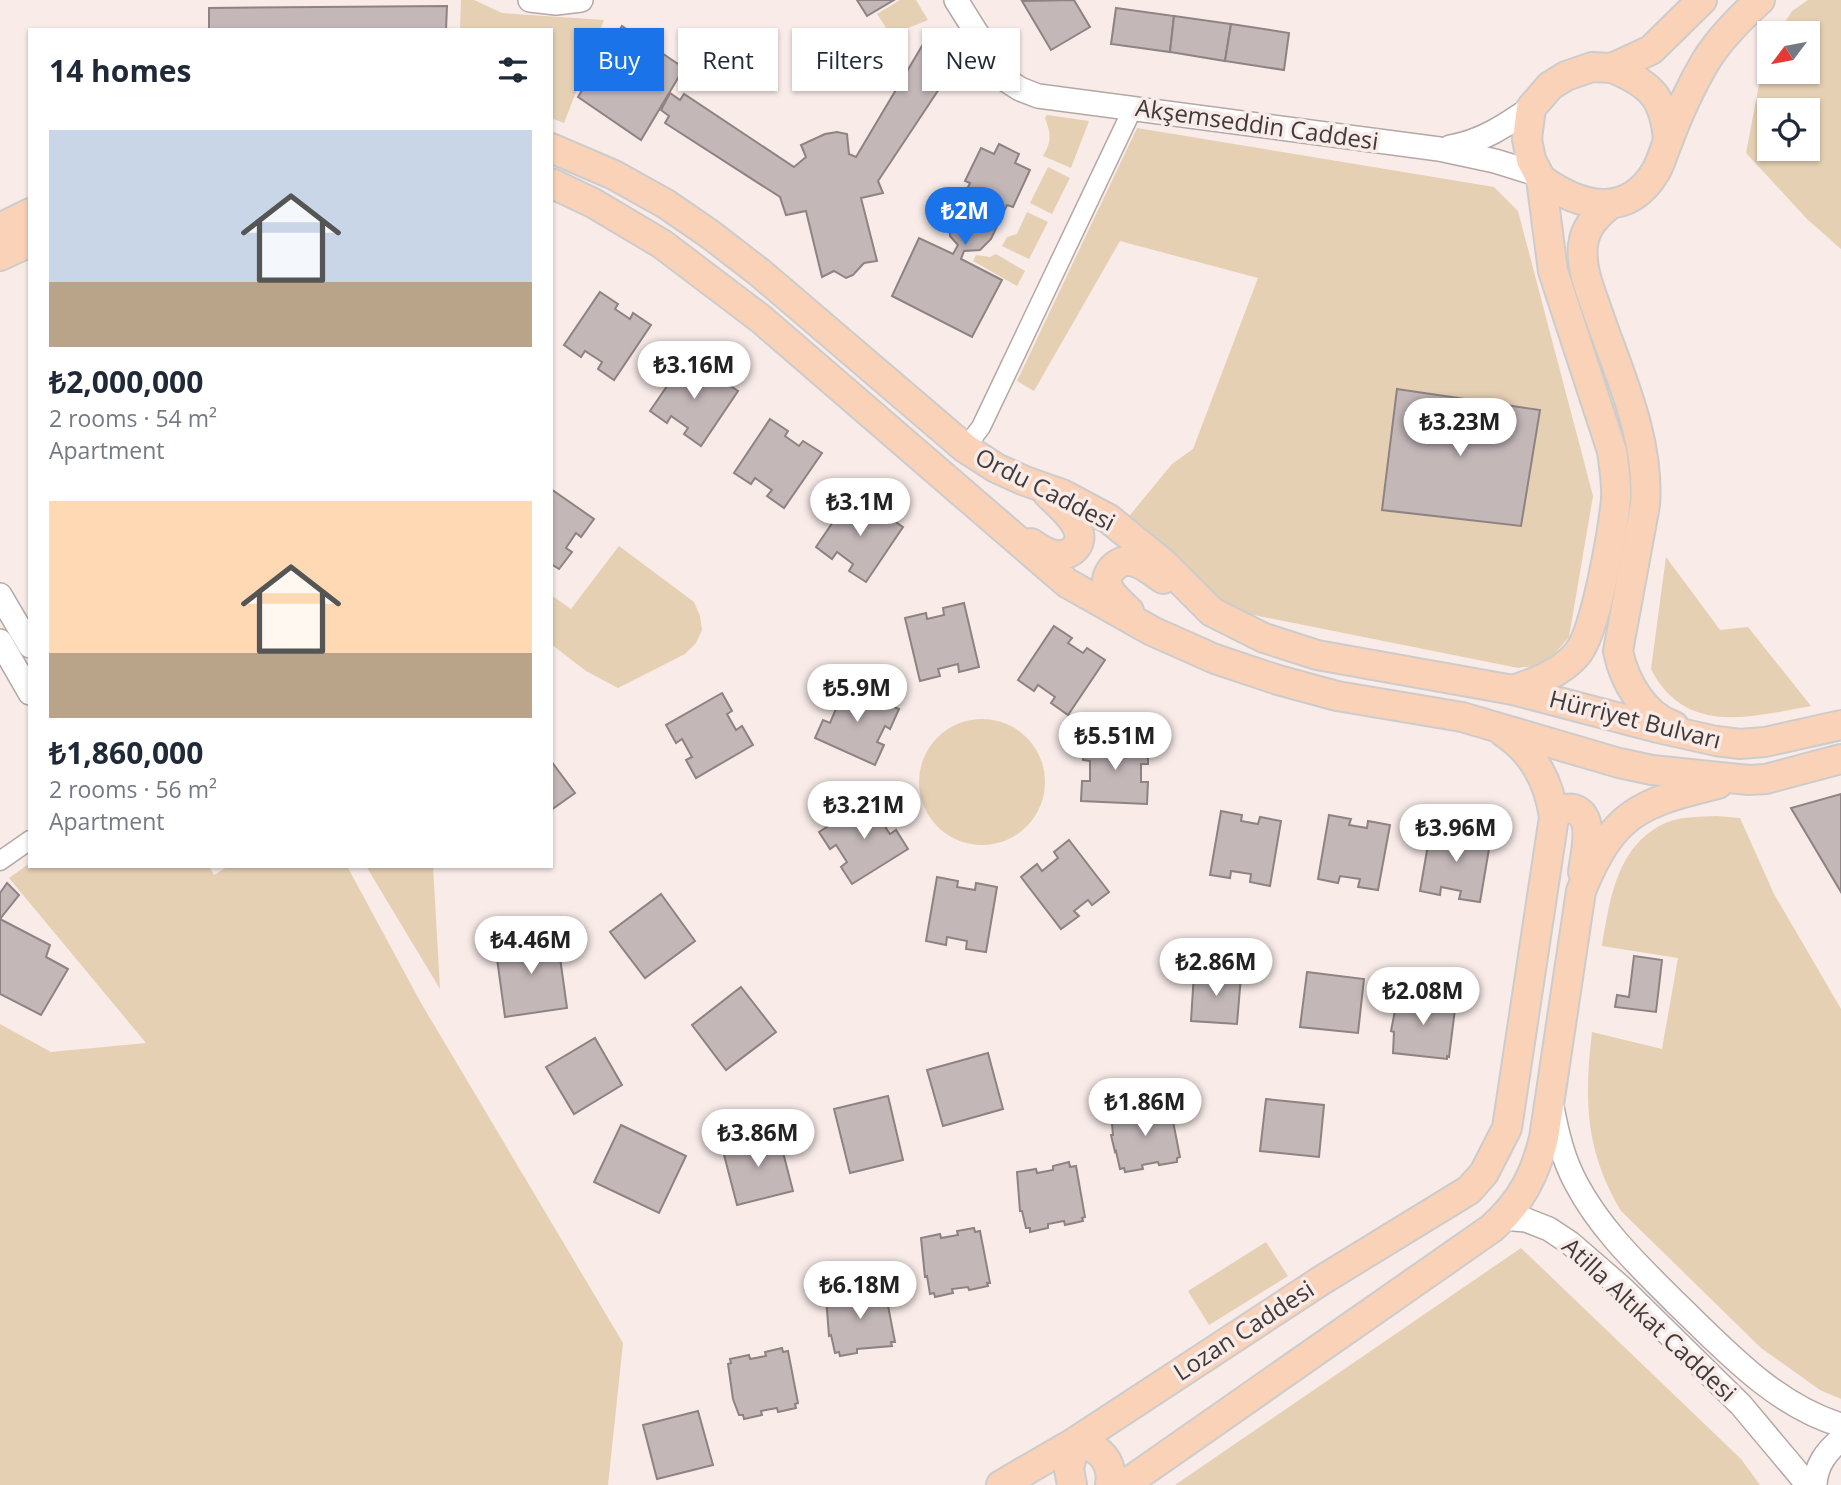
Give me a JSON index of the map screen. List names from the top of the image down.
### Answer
{
  "streets": {
    "main road": [
      "Ordu Caddesi",
      "Hürriyet Bulvarı",
      "Atilla Altıkat Caddesi",
      "Lozan Caddesi"
    ],
    "street": ["Akşemseddin Caddesi"]
  },
  "crossings": [
    ["Ordu Caddesi", "Hürriyet Bulvarı"],
    ["Hürriyet Bulvarı", "Atilla Altıkat Caddesi"]
  ],
  "north": "bottom left",
  "page": {
    "chip": [
      "Buy",
      "Rent",
      "Filters",
      "New"
    ],
    "heading": "14 homes",
    "list": [
      {
        "name": "₺2,000,000",
        "note": "2 rooms · 54 m² · Apartment"
      },
      {
        "name": "₺1,860,000",
        "note": "2 rooms · 56 m² · Apartment"
      }
    ],
    "price": [
      "₺2M",
      "₺3.16M",
      "₺3.23M",
      "₺3.1M",
      "₺5.9M",
      "₺5.51M",
      "₺3.21M",
      "₺3.96M",
      "₺4.46M",
      "₺2.86M",
      "₺2.08M",
      "₺1.86M",
      "₺3.86M",
      "₺6.18M"
    ]
  }
}
